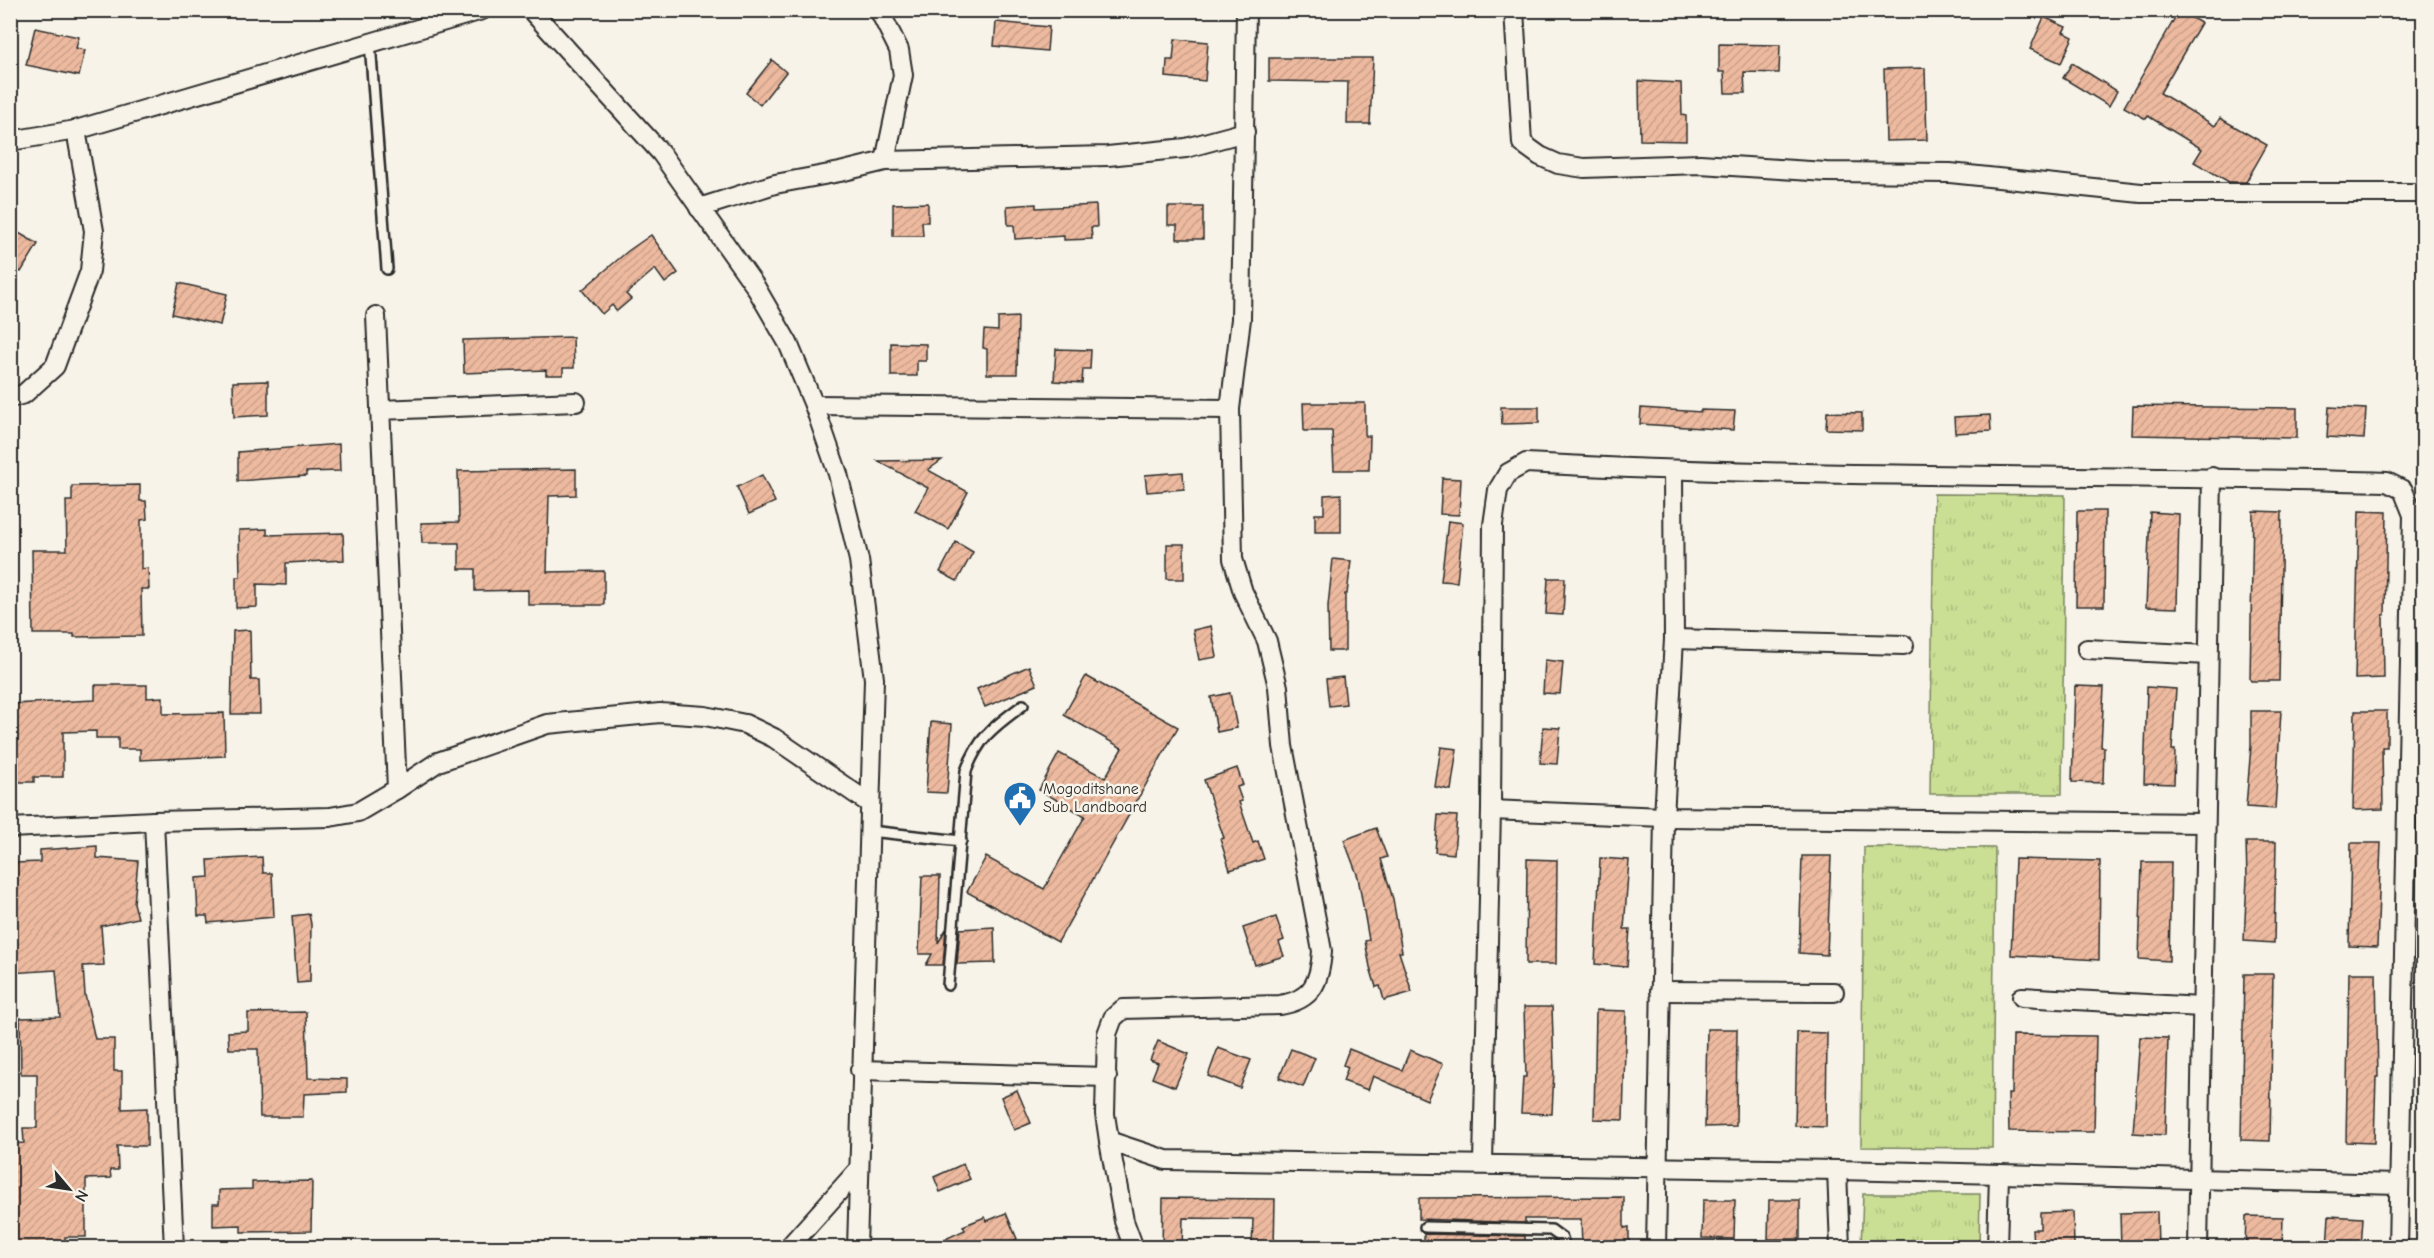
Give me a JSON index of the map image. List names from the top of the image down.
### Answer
{
  "places": {
    "public building": ["Mogoditshane Sub Landboard"]
  },
  "north": "bottom right"
}
